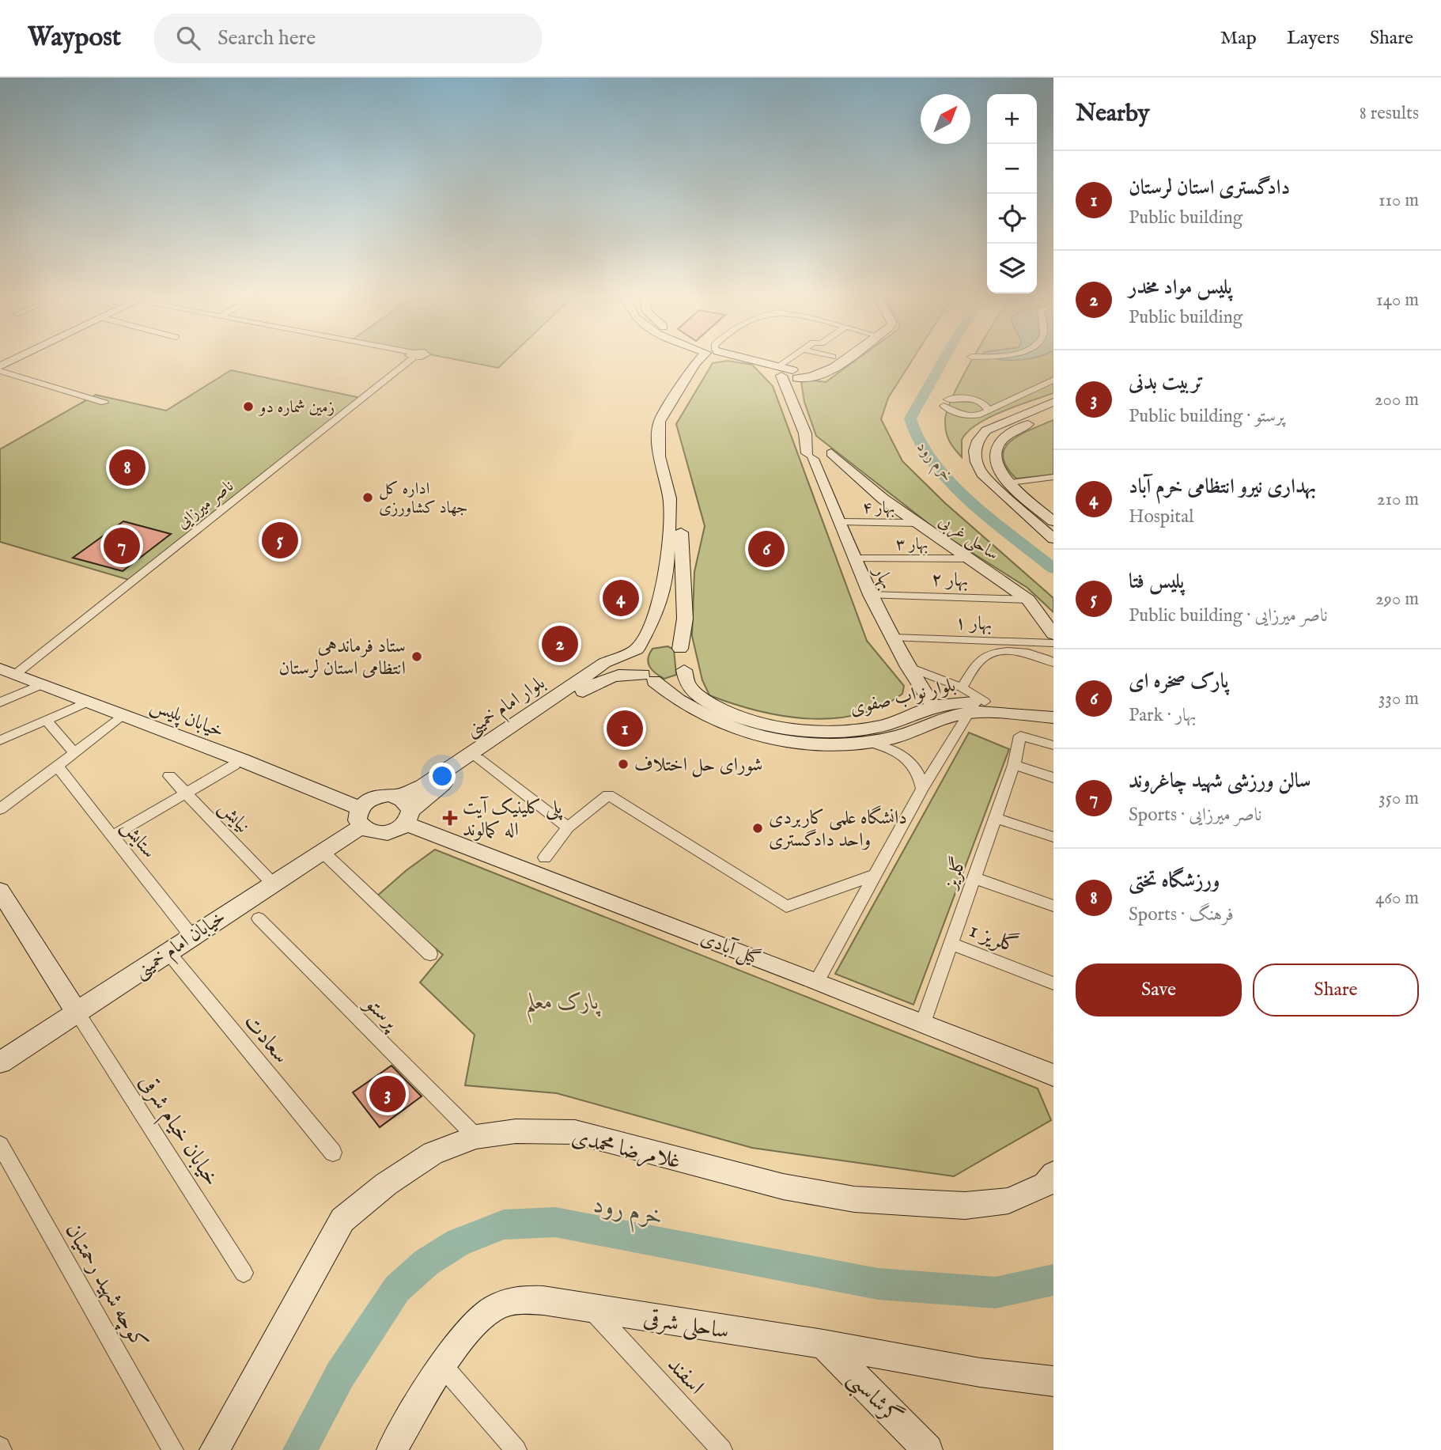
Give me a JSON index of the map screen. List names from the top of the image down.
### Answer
{
  "streets": {
    "main road": [
      "ساحلی غربی",
      "بهار",
      "بلوار نواب صفوی",
      "بلوار امام خمینی",
      "خیابان پلیس",
      "خیابان امام خمینی",
      "گیل آبادی",
      "غلامرضا محمدی",
      "ساحلی شرقی",
      "گرشاسبی"
    ],
    "street": [
      "ناصر میرزایی",
      "بهار ۴",
      "بهار ۳",
      "بهار ۲",
      "بهار ۱",
      "نیایش",
      "ستایش",
      "گلریز",
      "گلریز 1",
      "پرستو",
      "سعادت",
      "خیابان خیام شرقی",
      "کوچه شهید رحمتیان",
      "اسفند"
    ]
  },
  "crossings": [
    ["ناصر میرزایی", "خیابان پلیس"],
    ["بهار ۴", "ساحلی غربی"],
    ["بهار ۴", "بهار"],
    ["ساحلی غربی", "بهار ۳"],
    ["ساحلی غربی", "بهار ۲"],
    ["بهار ۳", "بهار"],
    ["بهار", "بهار ۲"],
    ["بهار", "بهار ۱"],
    ["بهار", "بلوار نواب صفوی"],
    ["بلوار نواب صفوی", "بلوار امام خمینی"],
    ["بلوار امام خمینی", "خیابان پلیس"],
    ["بلوار امام خمینی", "خیابان امام خمینی"],
    ["بلوار امام خمینی", "گیل آبادی"],
    ["خیابان پلیس", "خیابان امام خمینی"],
    ["خیابان پلیس", "گیل آبادی"],
    ["نیایش", "خیابان امام خمینی"],
    ["ستایش", "خیابان امام خمینی"],
    ["گلریز", "گلریز 1"],
    ["گلریز", "گیل آبادی"],
    ["خیابان امام خمینی", "گیل آبادی"],
    ["خیابان امام خمینی", "سعادت"],
    ["خیابان امام خمینی", "خیابان خیام شرقی"],
    ["پرستو", "غلامرضا محمدی"],
    ["ساحلی شرقی", "اسفند"],
    ["ساحلی شرقی", "گرشاسبی"]
  ],
  "water": ["خرم رود"],
  "parks": ["پارک معلم"],
  "places": {
    "other": [
      "زمین شماره دو",
      "اداره کل جهاد کشاورزی",
      "ستاد فرماندهی انتظامی استان لرستان",
      "شورای حل اختلاف",
      "دانشگاه علمی کاربردی واحد دادگستری"
    ],
    "health": ["پلی کلینیک آیت اله کمالوند"]
  },
  "north": "top right",
  "page": {
    "header": "Waypost",
    "search": "Search here",
    "nav": ["Map", "Layers", "Share"],
    "heading": ["Nearby", "8 results"],
    "map_buttons": ["+", "−"],
    "list": [
      {
        "mark": "1",
        "name": "دادگستری استان لرستان",
        "note": "Public building",
        "value": "110 m"
      },
      {
        "mark": "2",
        "name": "پلیس مواد مخدر",
        "note": "Public building",
        "value": "140 m"
      },
      {
        "mark": "3",
        "name": "تربیت بدنی",
        "note": "Public building · پرستو",
        "value": "200 m"
      },
      {
        "mark": "4",
        "name": "بهداری نیرو انتظامی خرم آباد",
        "note": "Hospital",
        "value": "210 m"
      },
      {
        "mark": "5",
        "name": "پلیس فتا",
        "note": "Public building · ناصر میرزایی",
        "value": "290 m"
      },
      {
        "mark": "6",
        "name": "پارک صخره ای",
        "note": "Park · بهار",
        "value": "330 m"
      },
      {
        "mark": "7",
        "name": "سالن ورزشی شهید چاغروند",
        "note": "Sports · ناصر میرزایی",
        "value": "350 m"
      },
      {
        "mark": "8",
        "name": "ورزشگاه تختی",
        "note": "Sports · فرهنگ",
        "value": "460 m"
      }
    ],
    "pins": [
      "8",
      "5",
      "7",
      "6",
      "4",
      "2",
      "1",
      "3"
    ],
    "buttons": ["Save", "Share"]
  }
}
